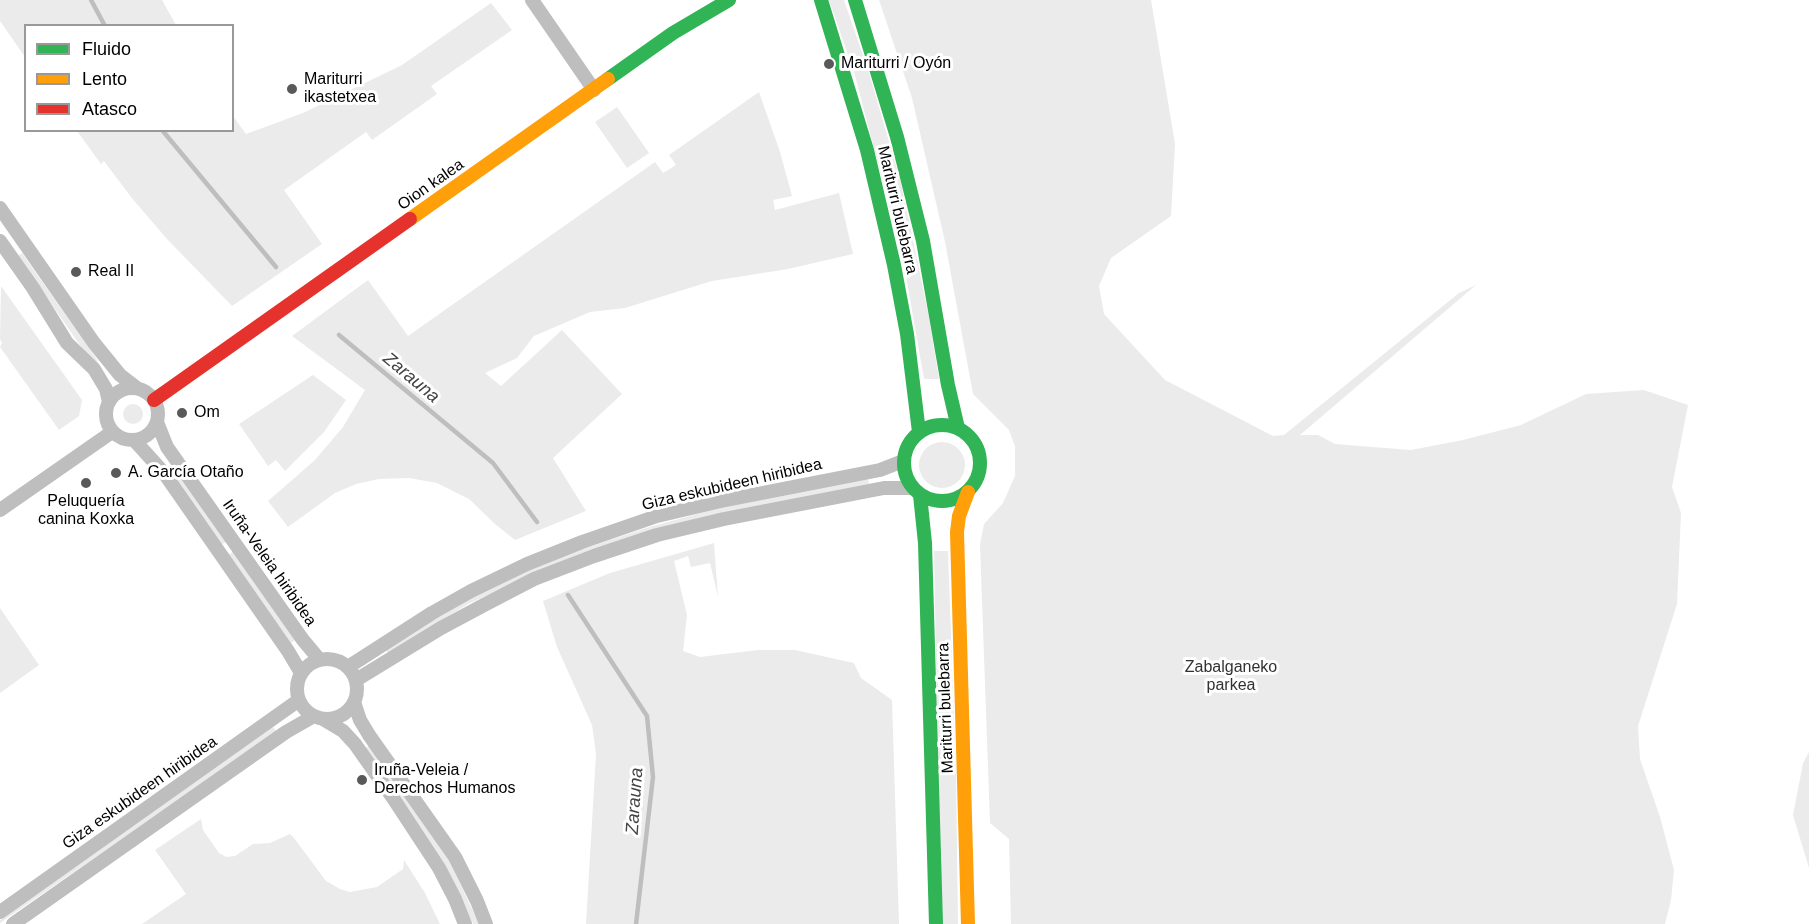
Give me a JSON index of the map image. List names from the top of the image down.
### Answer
{
  "streets": {
    "main road": ["Oion kalea", "Mariturri bulebarra"],
    "street": ["Giza eskubideen hiribidea", "Iruña-Veleia hiribidea"]
  },
  "crossings": [
    ["Oion kalea", "Iruña-Veleia hiribidea"],
    ["Mariturri bulebarra", "Giza eskubideen hiribidea"],
    ["Giza eskubideen hiribidea", "Iruña-Veleia hiribidea"]
  ],
  "water": ["Zarauna"],
  "parks": ["Zabalganeko parkea"],
  "places": [
    "Mariturri / Oyón",
    "Mariturri ikastetxea",
    "Real II",
    "Om",
    "A. García Otaño",
    "Peluquería canina Koxka",
    "Iruña-Veleia / Derechos Humanos"
  ],
  "legend": ["Fluido", "Lento", "Atasco"]
}
